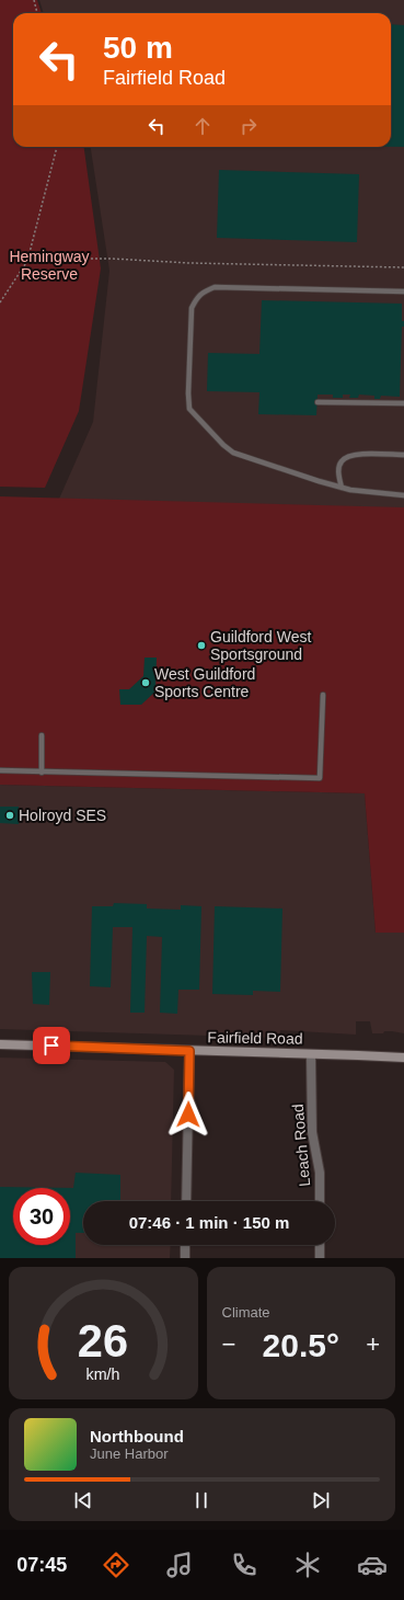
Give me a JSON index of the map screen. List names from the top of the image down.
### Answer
{
  "streets": {
    "main road": ["Fairfield Road"],
    "street": ["Leach Road"]
  },
  "crossings": [
    ["Fairfield Road", "Leach Road"]
  ],
  "parks": ["Hemingway Reserve"],
  "places": ["Guildford West Sportsground", "West Guildford Sports Centre", "Holroyd SES"],
  "page": {
    "turn": ["50 m", "Fairfield Road"],
    "limit": "30",
    "trip": "07:46 · 1 min · 150 m",
    "tile": "Climate",
    "heat": ["−", "20.5°", "+"],
    "song": ["Northbound", "June Harbor"],
    "tabs": "07:45",
    "gauge": ["26", "km/h"]
  }
}
